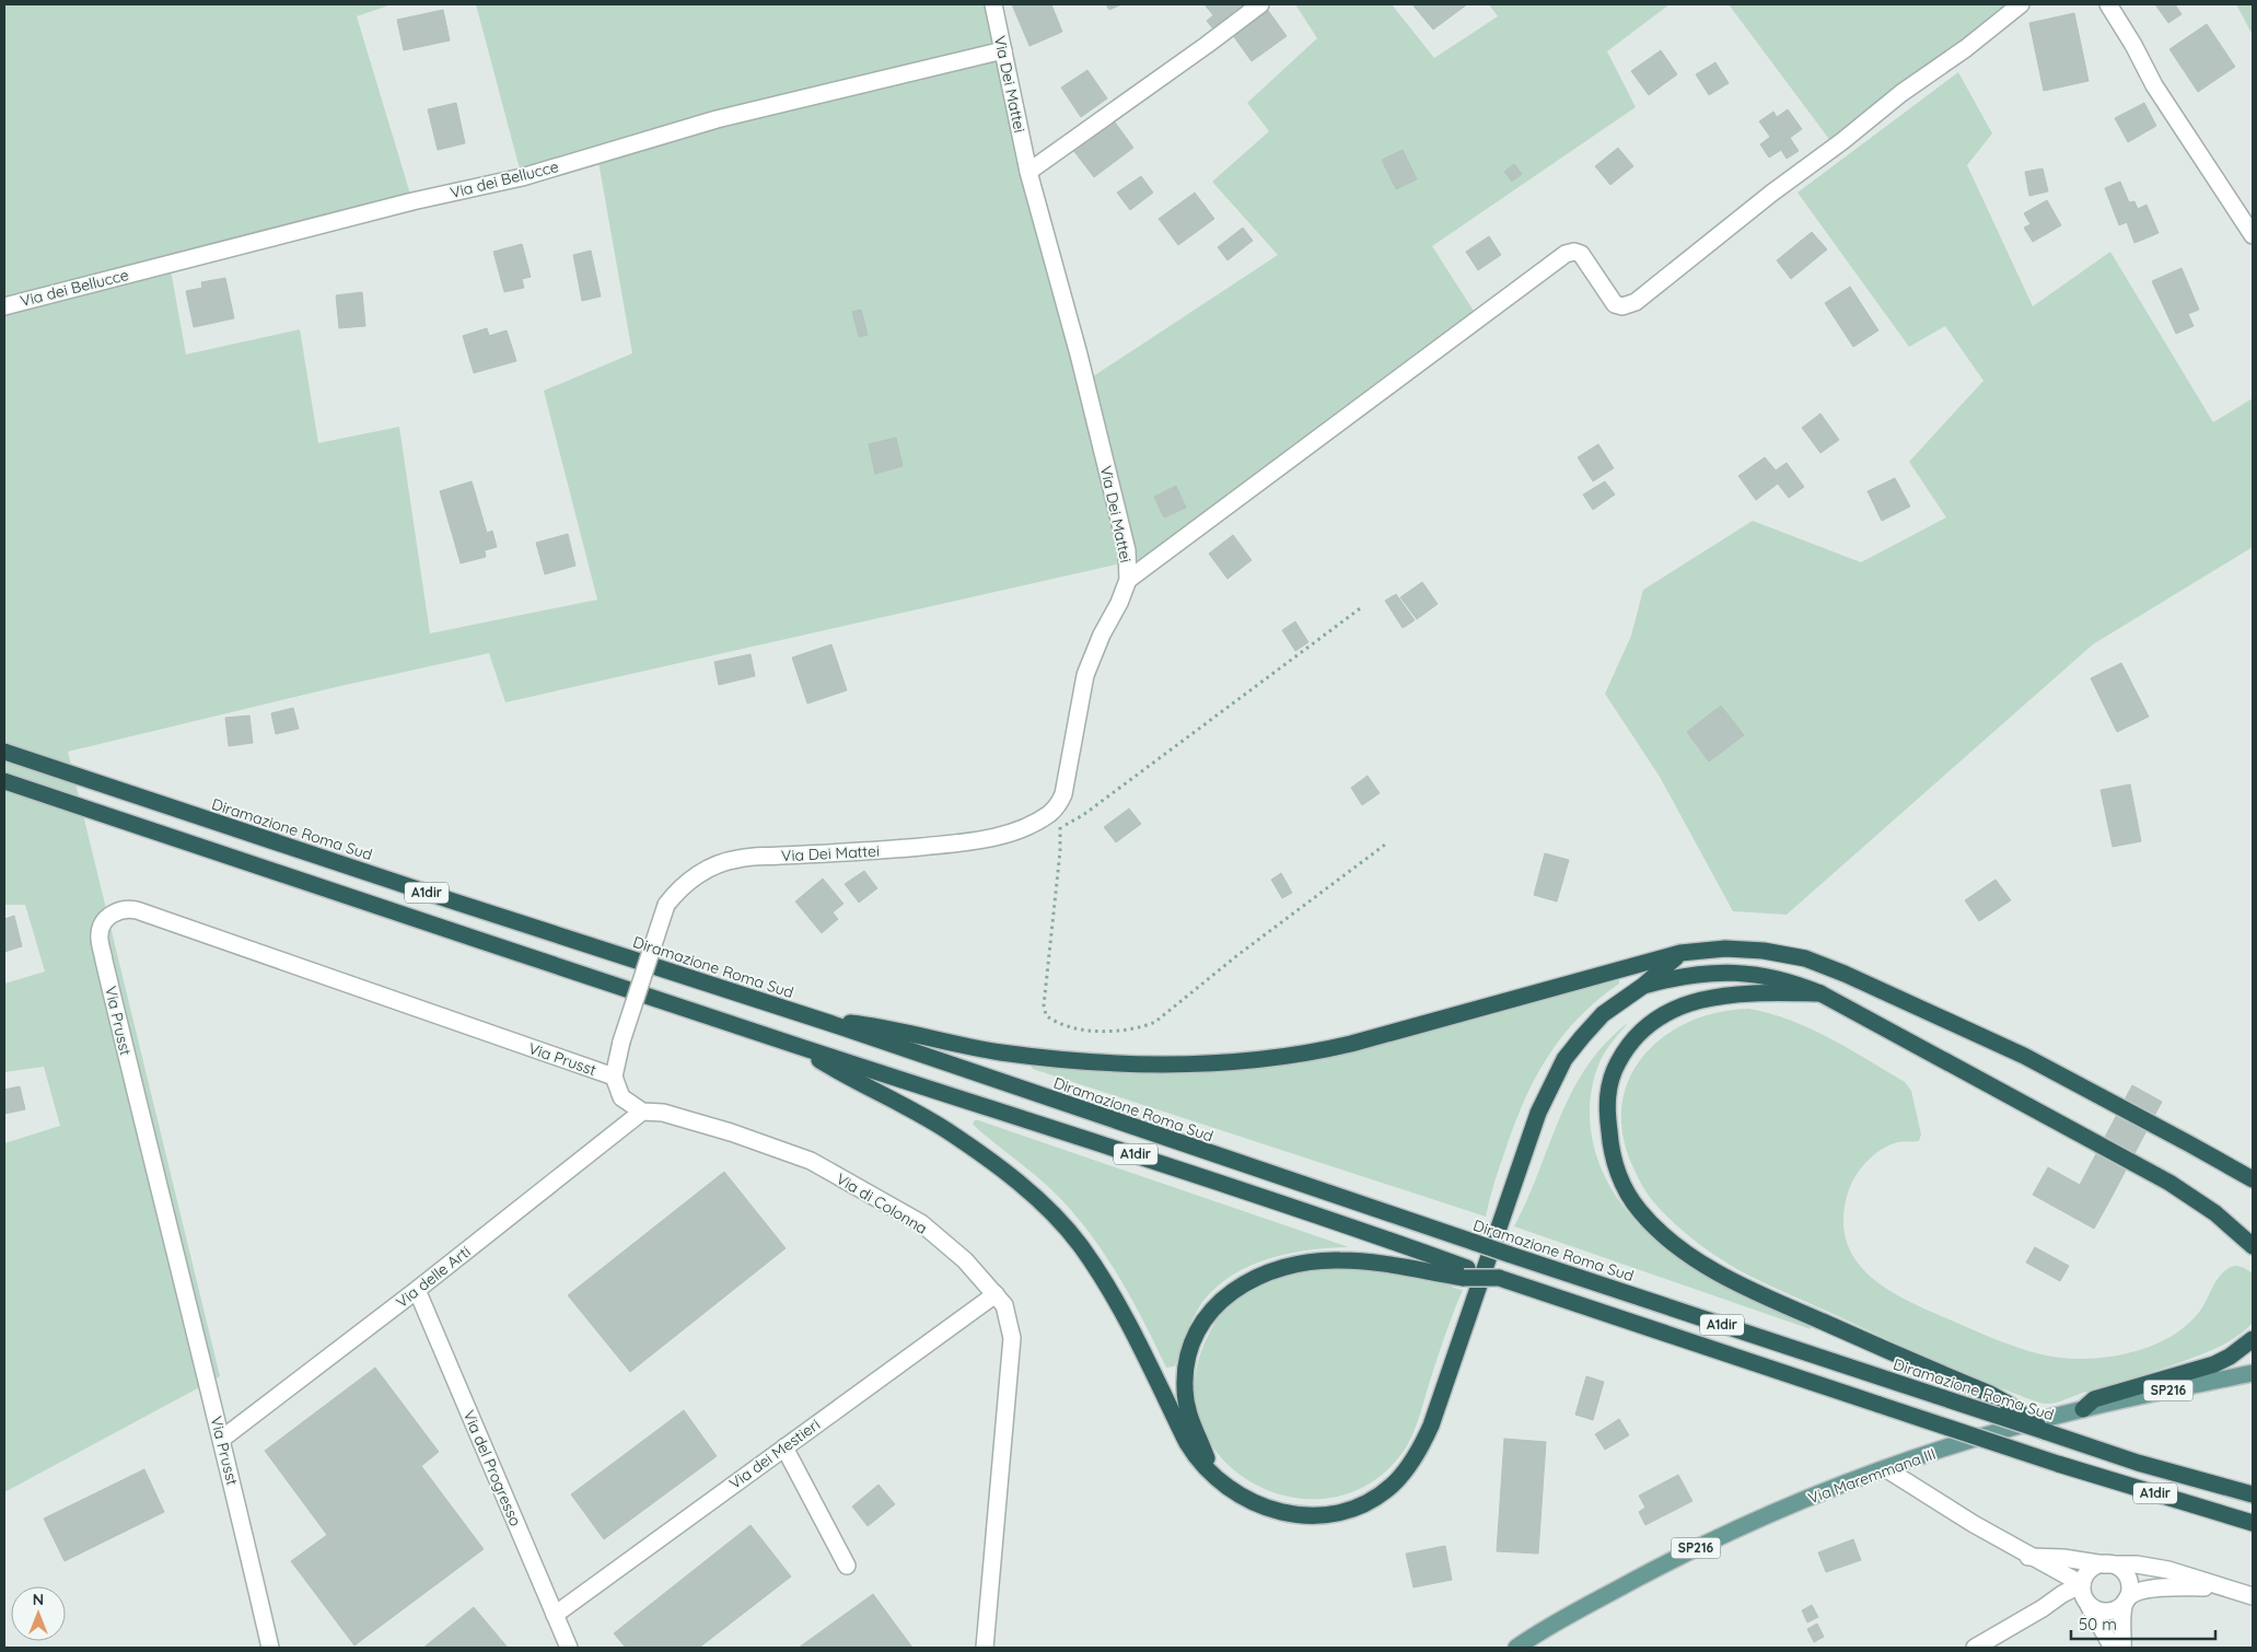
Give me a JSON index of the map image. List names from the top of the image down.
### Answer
{
  "streets": {
    "highway": ["Diramazione Roma Sud", "A1dir"],
    "main road": ["SP216", "Via Maremmana III"],
    "street": [
      "Via Dei Mattei",
      "Via dei Bellucce",
      "Via Prusst",
      "Via di Colonna",
      "Via delle Arti",
      "Via dei Mestieri",
      "Via del Progresso"
    ]
  },
  "crossings": [
    ["Via Dei Mattei", "Via dei Bellucce"],
    ["Via Dei Mattei", "Via Prusst"],
    ["Via Dei Mattei", "Via di Colonna"],
    ["Via Prusst", "Via di Colonna"],
    ["Via Prusst", "Via delle Arti"],
    ["Via di Colonna", "Via delle Arti"],
    ["Via di Colonna", "Via dei Mestieri"],
    ["Via delle Arti", "Via del Progresso"],
    ["Via dei Mestieri", "Via del Progresso"]
  ],
  "scale_bar": "50 m",
  "north": "top"
}
